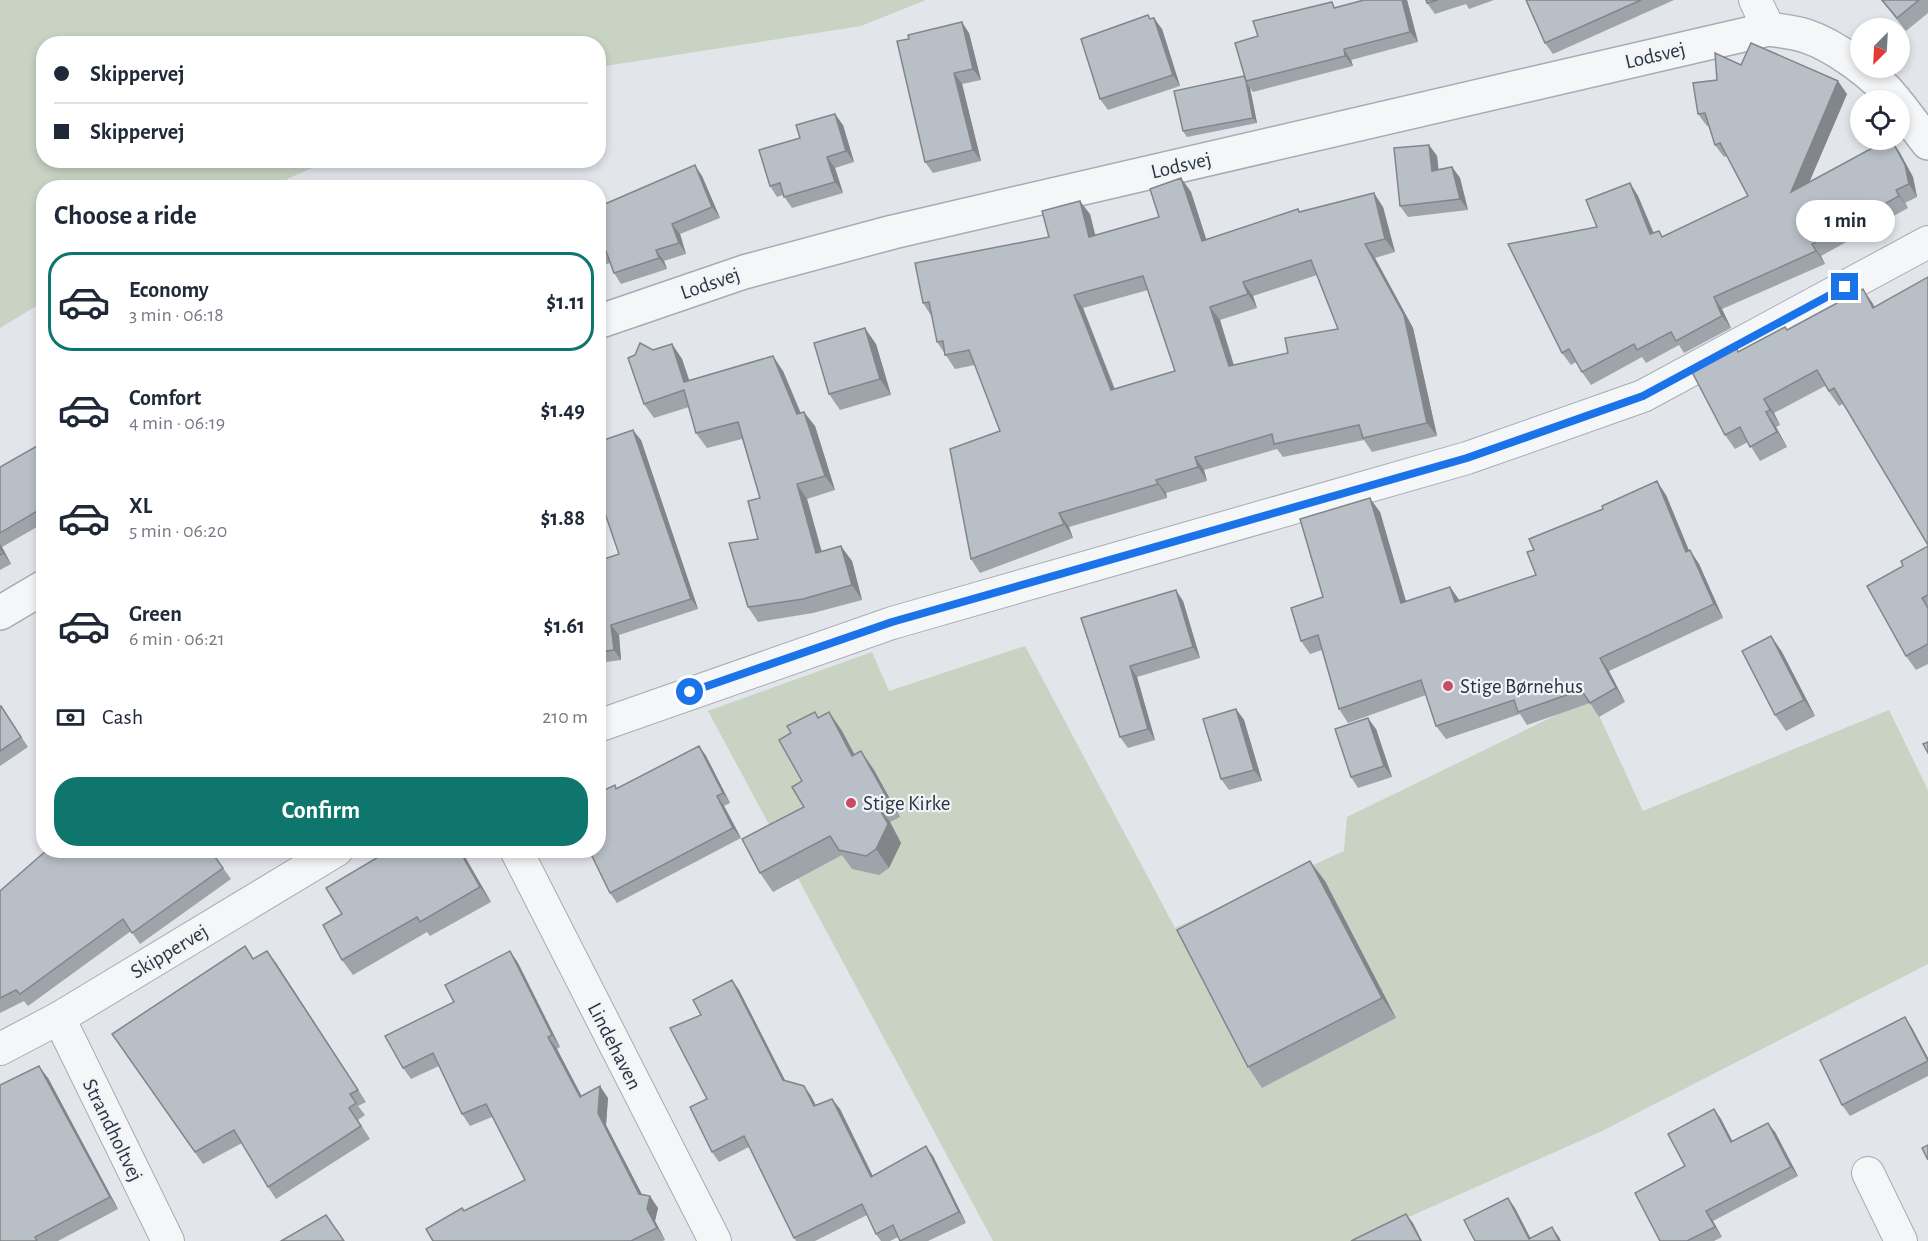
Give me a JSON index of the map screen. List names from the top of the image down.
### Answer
{
  "streets": {
    "street": [
      "Lodsvej",
      "Skippervej",
      "Lindehaven",
      "Strandholtvej"
    ]
  },
  "crossings": [
    ["Skippervej", "Strandholtvej"]
  ],
  "places": ["Stige Børnehus", "Stige Kirke"],
  "north": "bottom left",
  "page": {
    "banner": ["Skippervej", "Skippervej"],
    "heading": "Choose a ride",
    "bubble": "1 min",
    "list": [
      {
        "name": "Economy",
        "note": "3 min · 06:18",
        "value": "$1.11"
      },
      {
        "name": "Comfort",
        "note": "4 min · 06:19",
        "value": "$1.49"
      },
      {
        "name": "XL",
        "note": "5 min · 06:20",
        "value": "$1.88"
      },
      {
        "name": "Green",
        "note": "6 min · 06:21",
        "value": "$1.61"
      }
    ],
    "pay": ["Cash", "210 m"],
    "buttons": "Confirm"
  }
}
